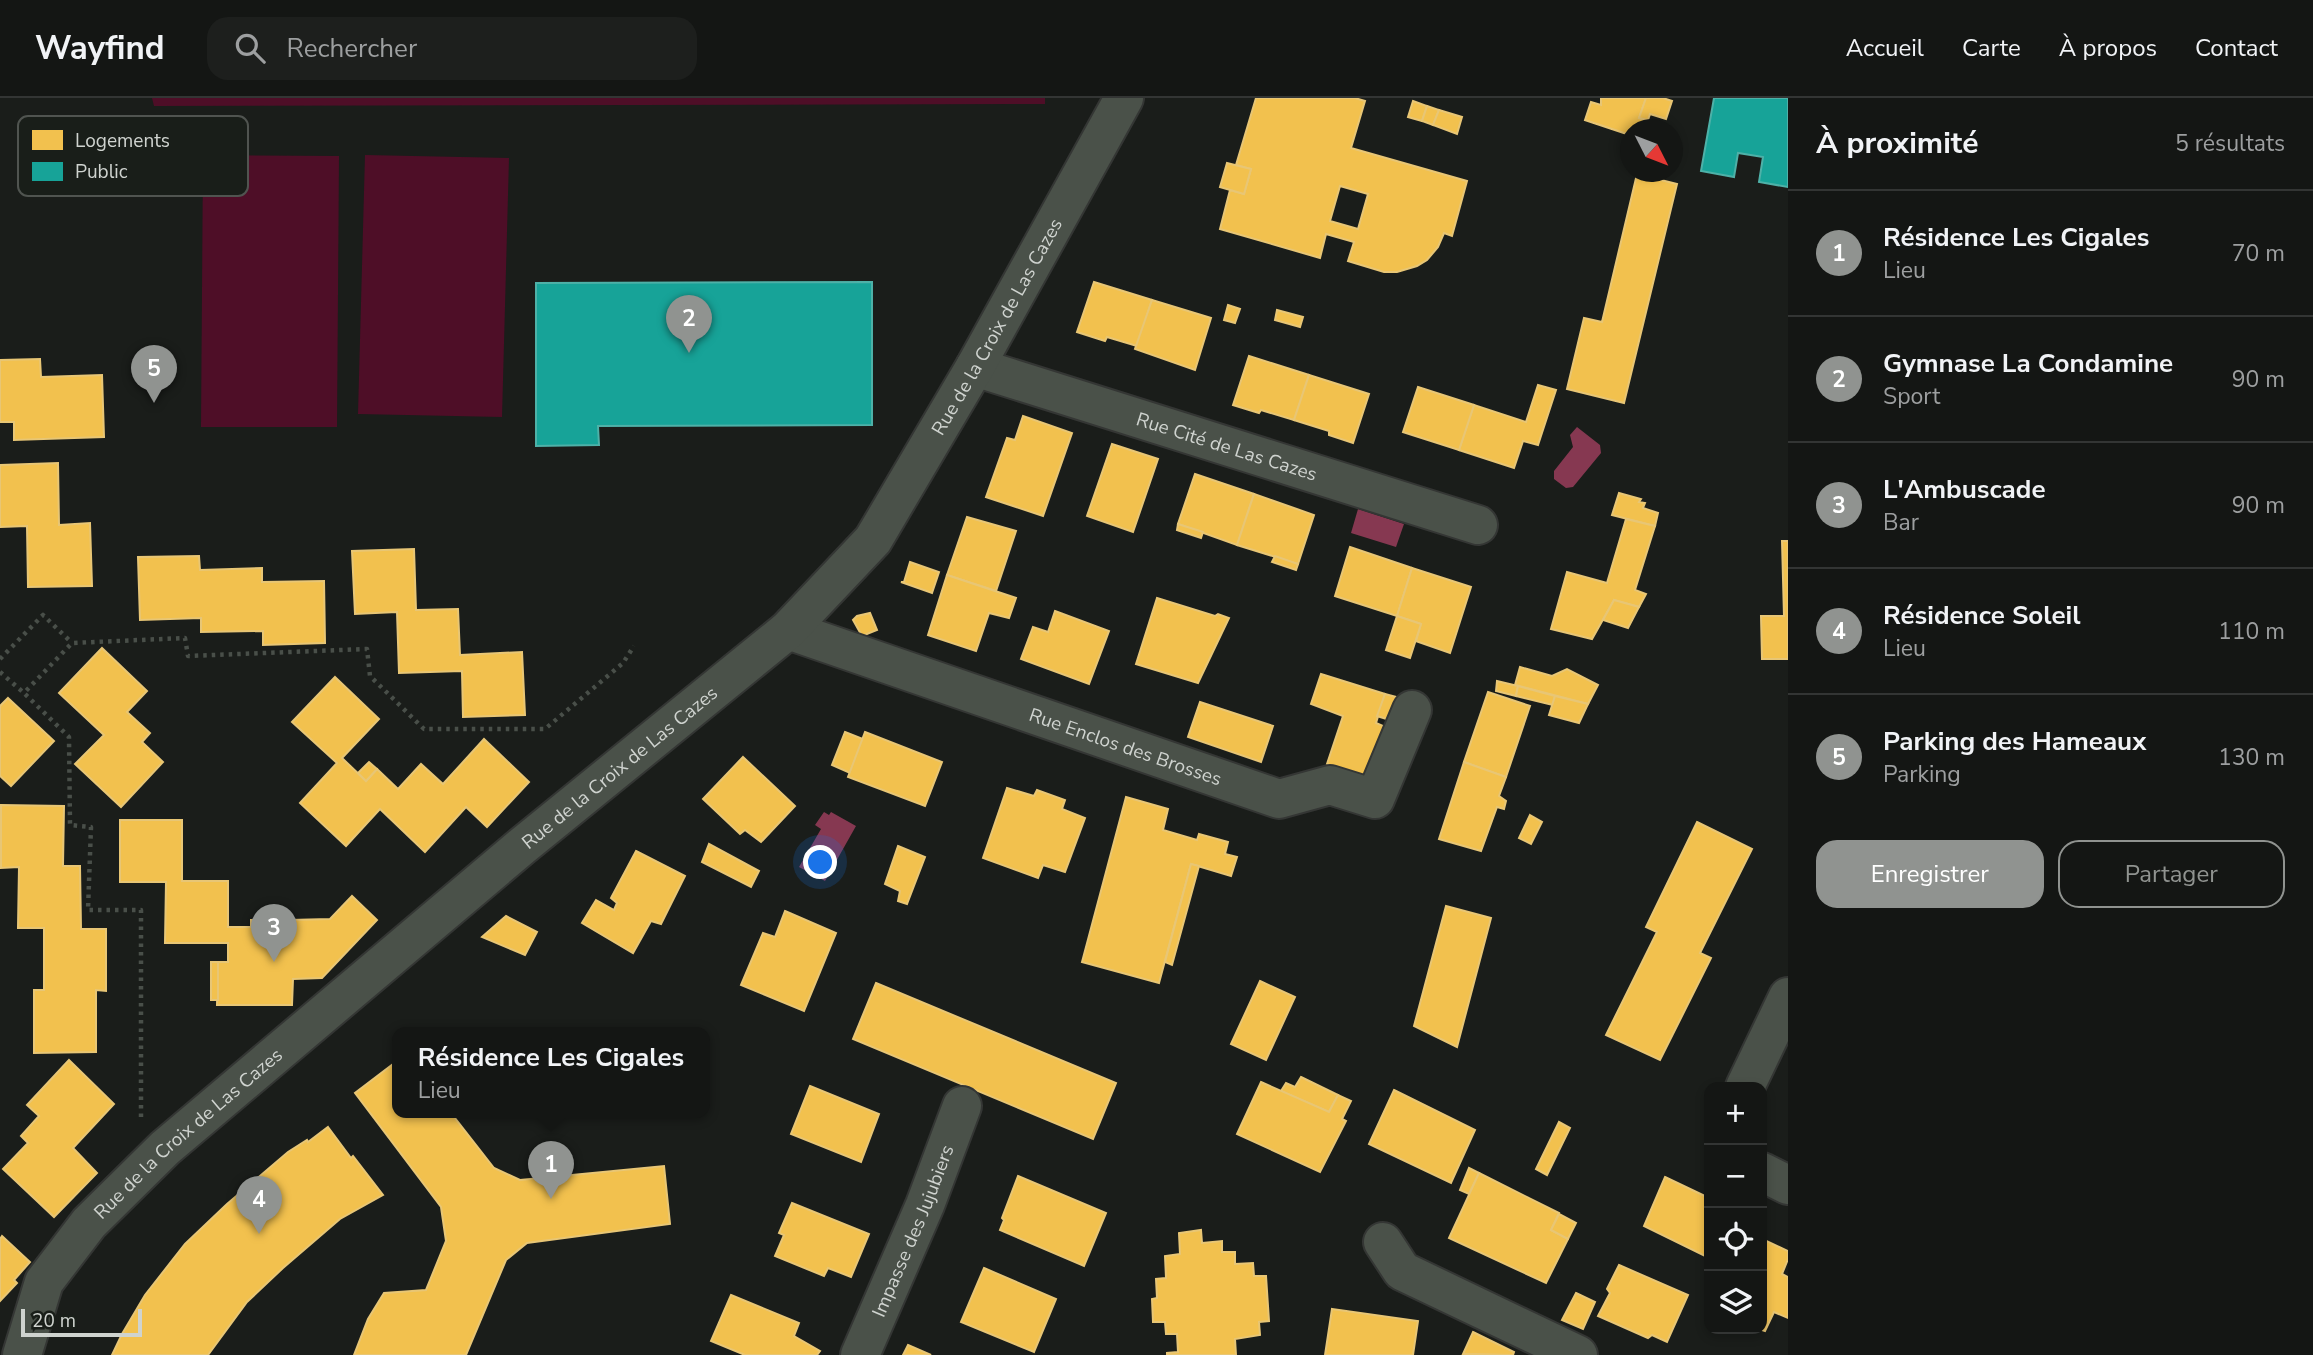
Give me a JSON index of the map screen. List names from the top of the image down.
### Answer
{
  "streets": {
    "street": [
      "Rue de la Croix de Las Cazes",
      "Rue Cité de Las Cazes",
      "Rue Enclos des Brosses",
      "Impasse des Jujubiers"
    ]
  },
  "crossings": [
    ["Rue de la Croix de Las Cazes", "Rue Cité de Las Cazes"],
    ["Rue de la Croix de Las Cazes", "Rue Enclos des Brosses"]
  ],
  "legend": ["Logements", "Public"],
  "scale_bar": "20 m",
  "north": "bottom right",
  "page": {
    "header": "Wayfind",
    "search": "Rechercher",
    "nav": [
      "Accueil",
      "Carte",
      "À propos",
      "Contact"
    ],
    "heading": ["À proximité", "5 résultats"],
    "list": [
      {
        "mark": "1",
        "name": "Résidence Les Cigales",
        "note": "Lieu",
        "value": "70 m"
      },
      {
        "mark": "2",
        "name": "Gymnase La Condamine",
        "note": "Sport",
        "value": "90 m"
      },
      {
        "mark": "3",
        "name": "L'Ambuscade",
        "note": "Bar",
        "value": "90 m"
      },
      {
        "mark": "4",
        "name": "Résidence Soleil",
        "note": "Lieu",
        "value": "110 m"
      },
      {
        "mark": "5",
        "name": "Parking des Hameaux",
        "note": "Parking",
        "value": "130 m"
      }
    ],
    "pins": [
      "2",
      "5",
      "3",
      "1",
      "4"
    ],
    "buttons": ["Enregistrer", "Partager"],
    "popup": ["Résidence Les Cigales", "Lieu"],
    "map_buttons": ["+", "−"],
    "scale": "20 m"
  }
}
